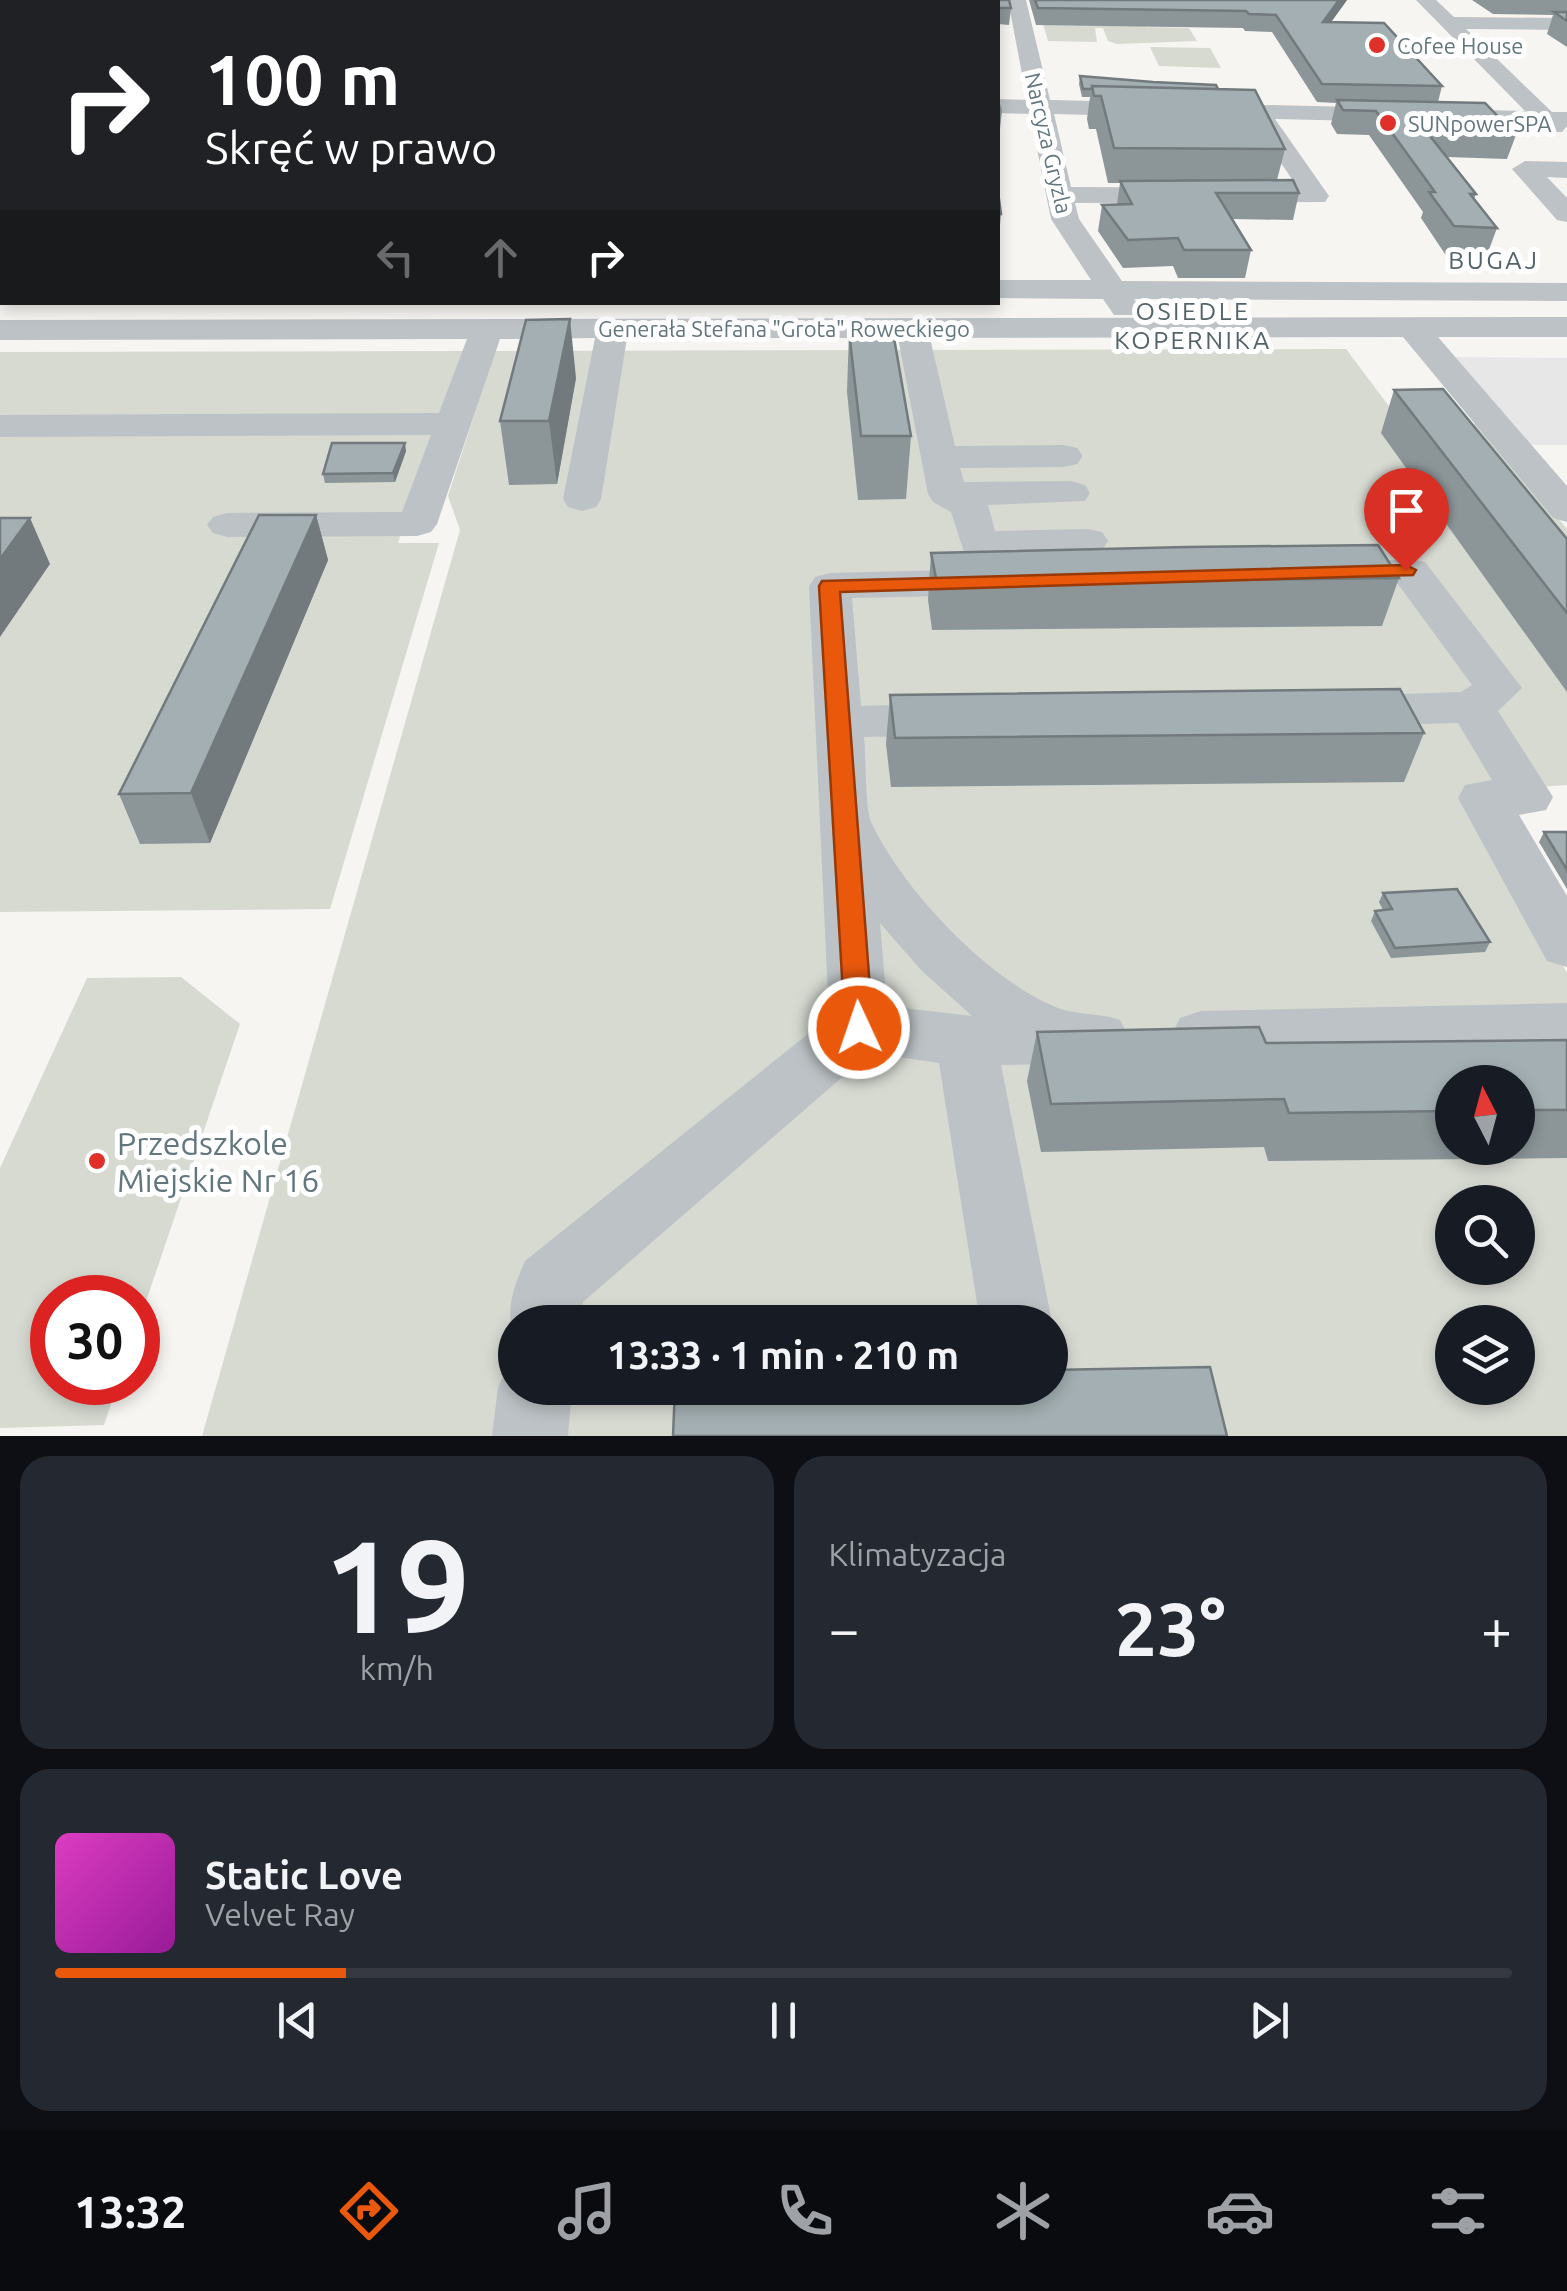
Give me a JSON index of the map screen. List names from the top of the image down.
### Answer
{
  "streets": {
    "street": ["Narcyza Gryzla", "Generała Stefana \"Grota\" Roweckiego"]
  },
  "crossings": [
    ["Narcyza Gryzla", "Generała Stefana \"Grota\" Roweckiego"]
  ],
  "districts": ["BUGAJ", "OSIEDLE KOPERNIKA"],
  "places": ["Cofee House", "SUNpowerSPA", "Przedszkole Miejskie Nr 16"],
  "north": "top",
  "page": {
    "turn": ["100 m", "Skręć w prawo"],
    "limit": "30",
    "trip": "13:33 · 1 min · 210 m",
    "tile": [
      ["19", "km/h"],
      "Klimatyzacja"
    ],
    "heat": ["−", "23°", "+"],
    "song": ["Static Love", "Velvet Ray"],
    "tabs": "13:32"
  }
}
